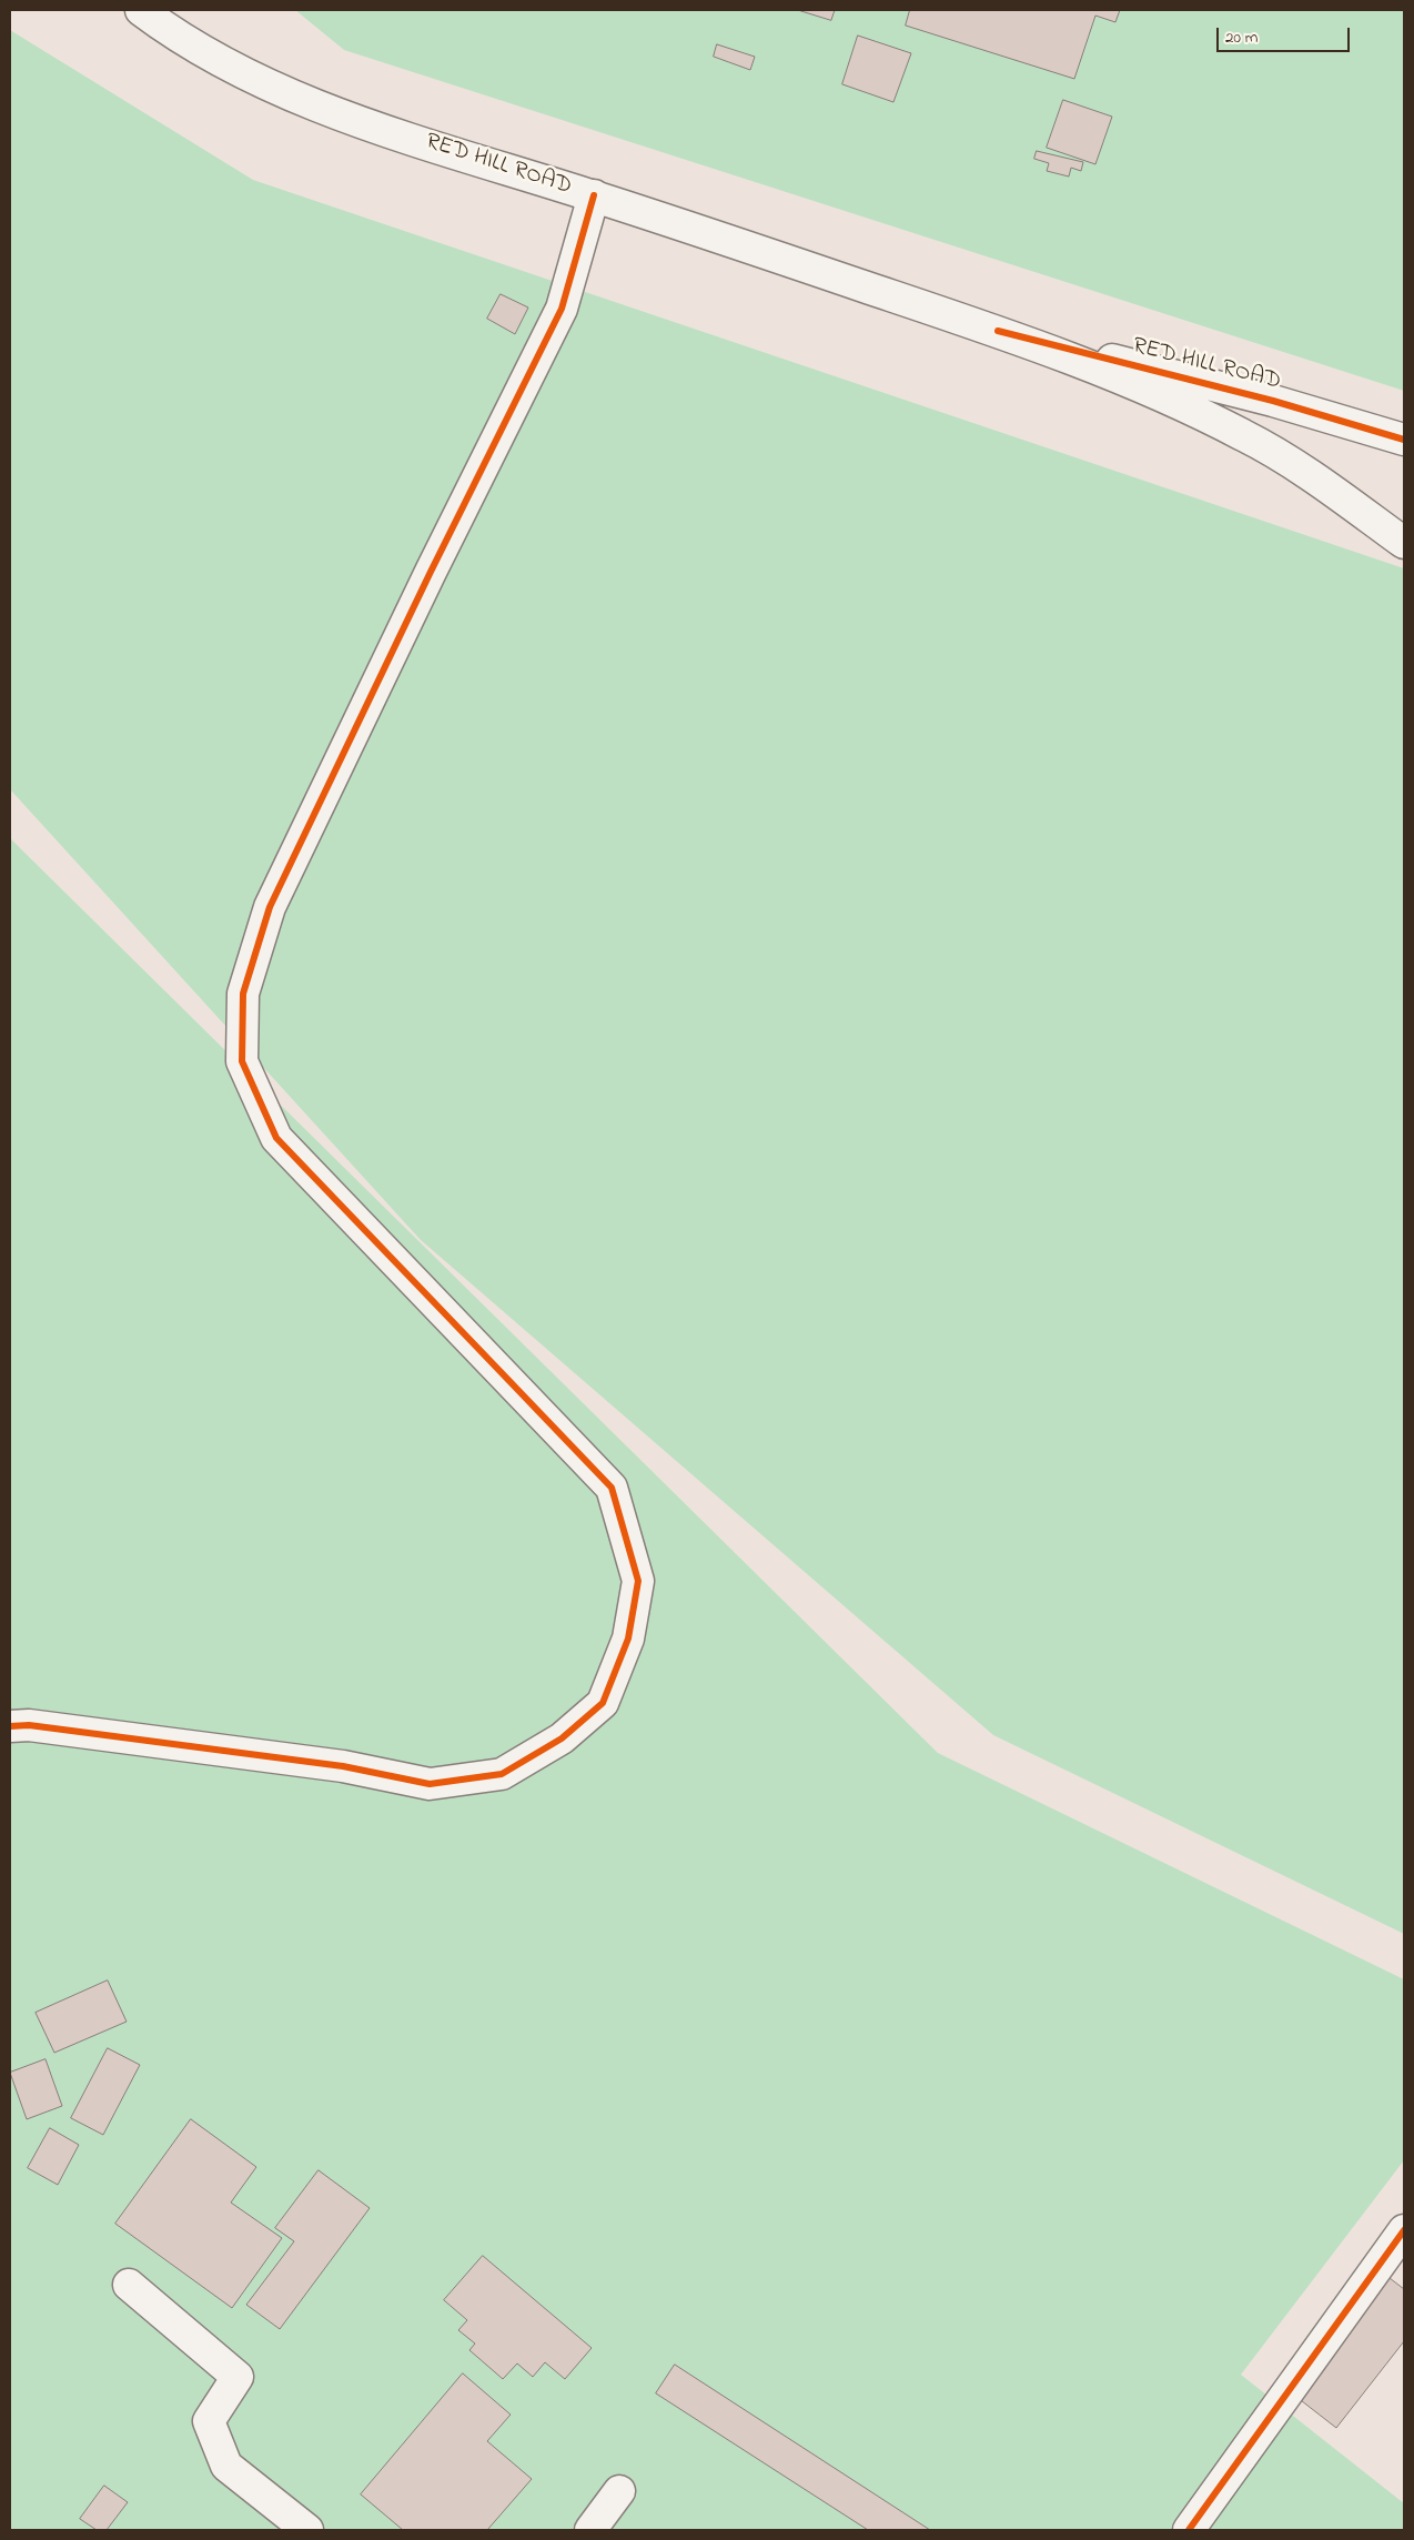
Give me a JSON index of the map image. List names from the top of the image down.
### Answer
{
  "streets": {
    "street": ["RED HILL ROAD"]
  },
  "scale_bar": "20 m"
}
